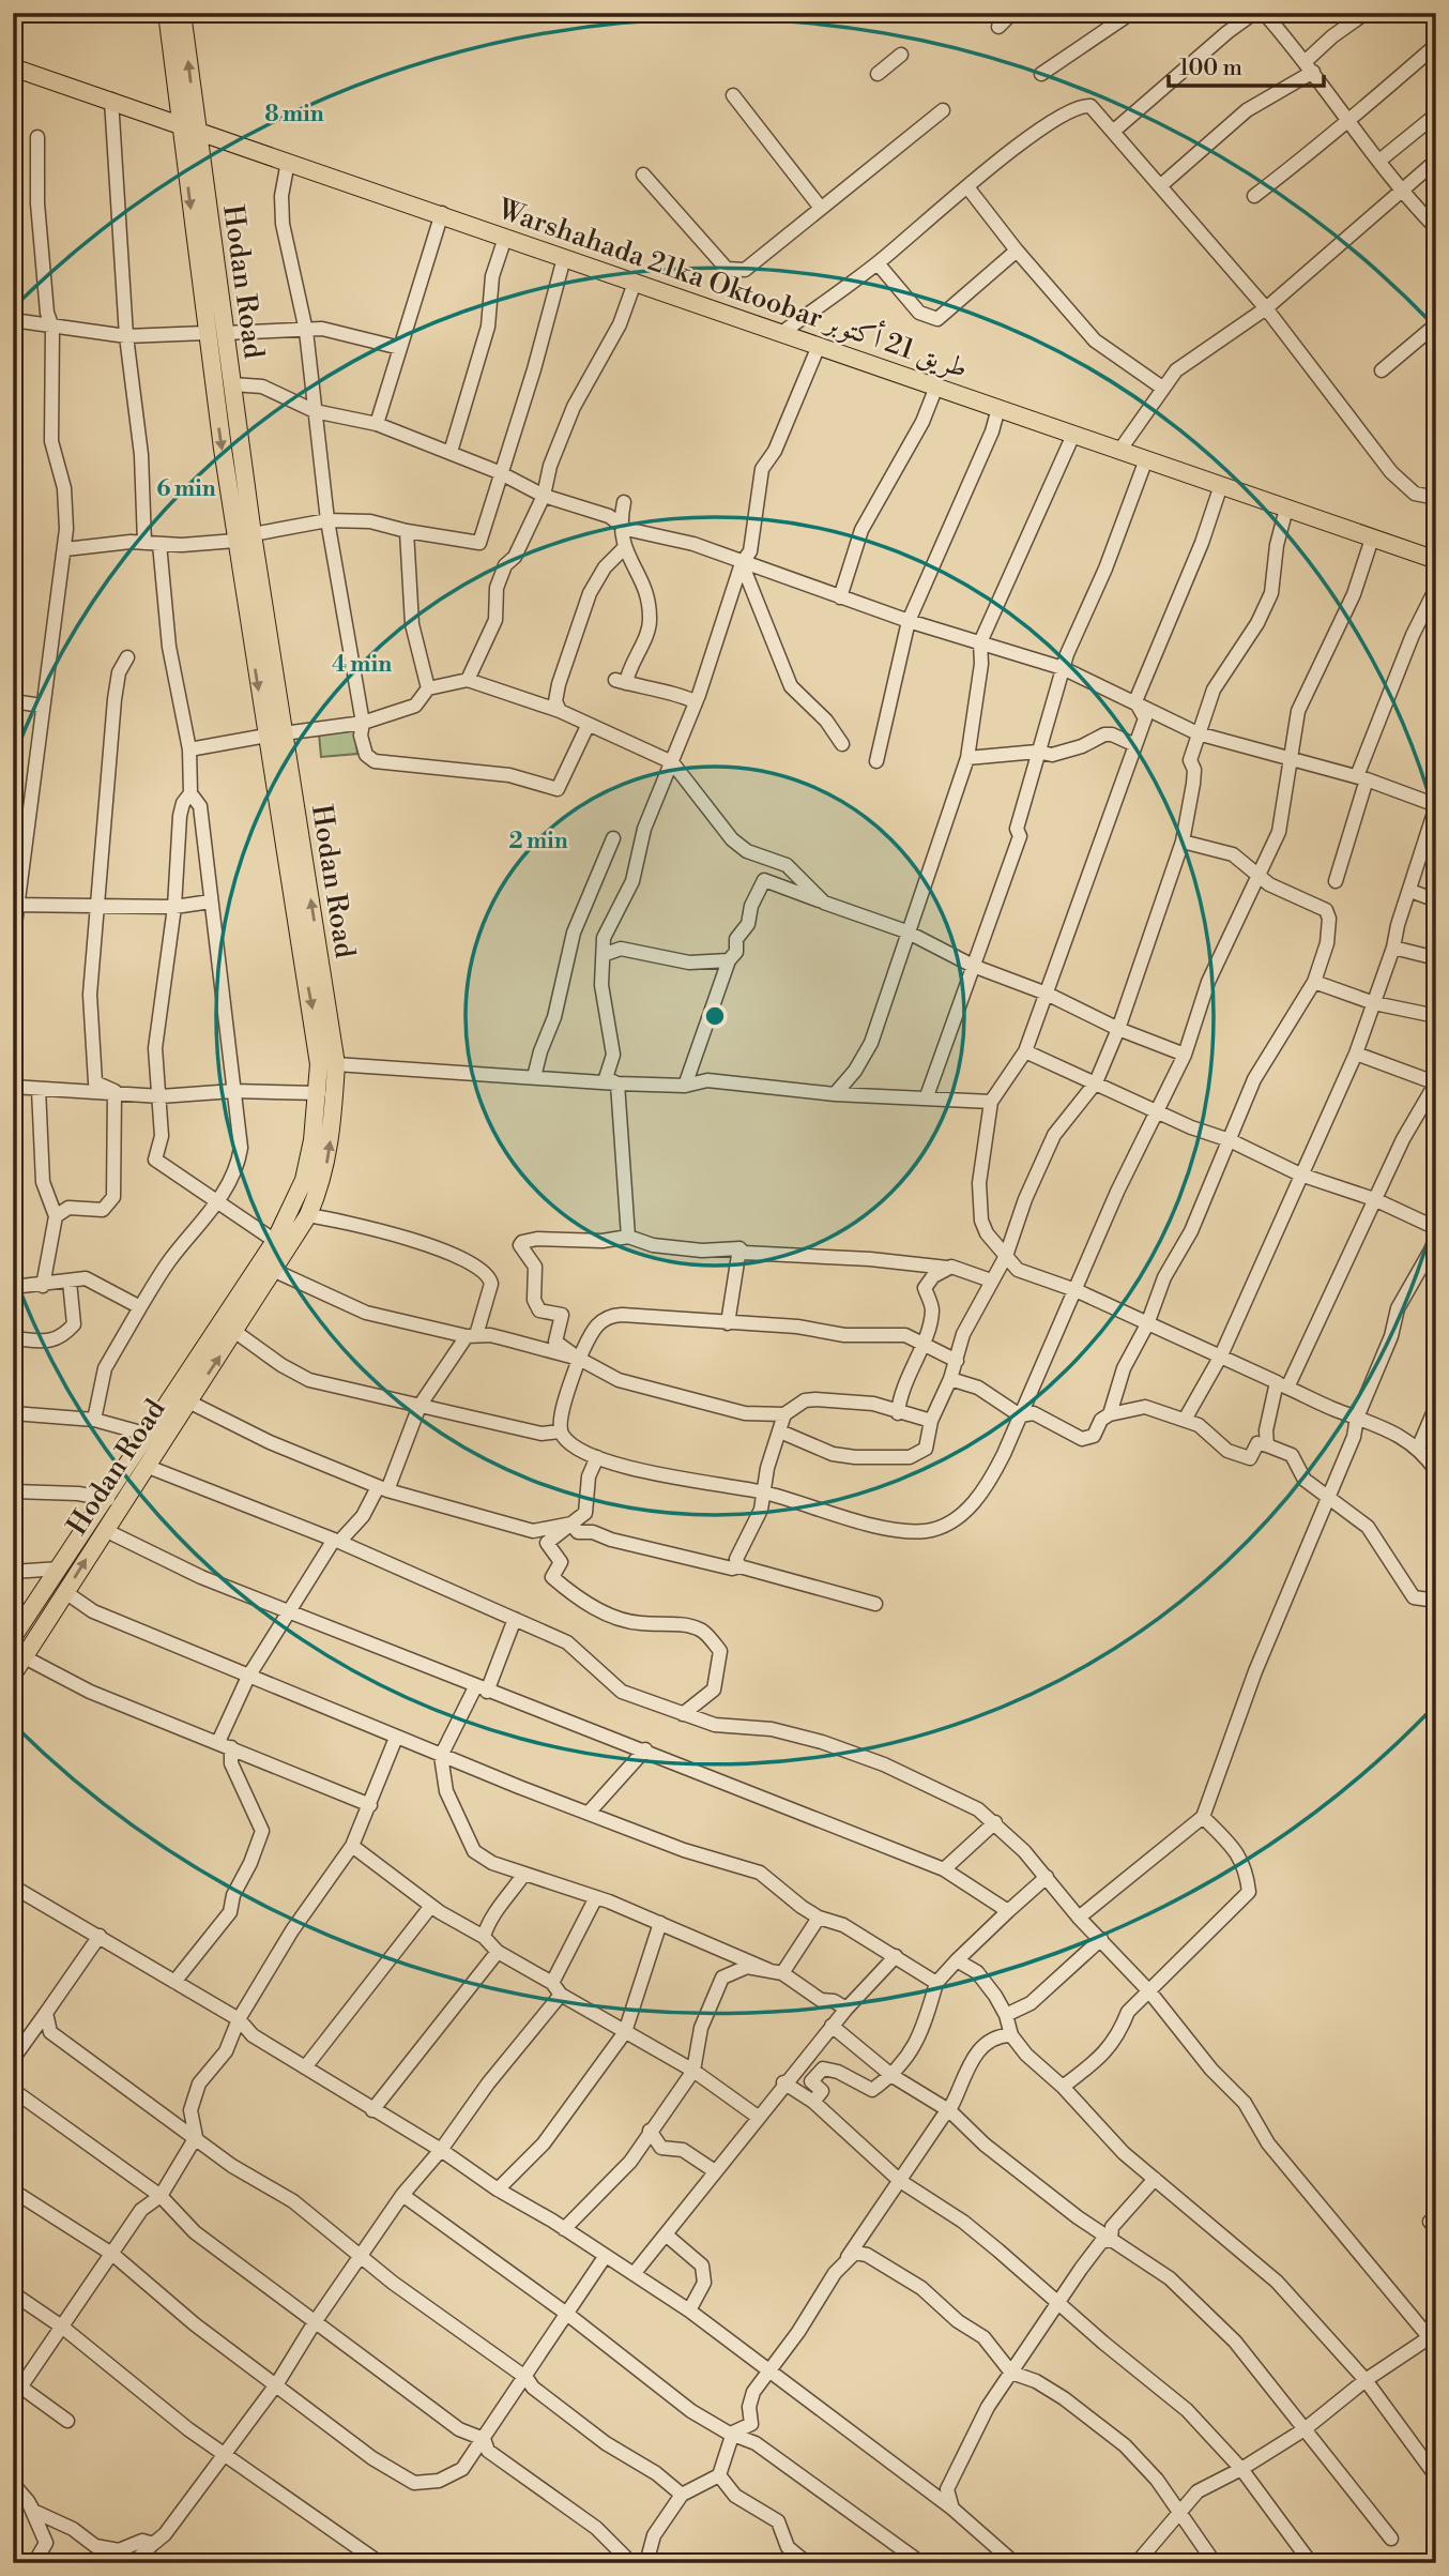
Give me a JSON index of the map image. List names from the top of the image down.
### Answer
{
  "streets": {
    "main road": ["Hodan Road", "Warshahada 21ka Oktoobar طريق 21 أكتوبر"]
  },
  "crossings": [
    ["Hodan Road", "Warshahada 21ka Oktoobar طريق 21 أكتوبر"]
  ],
  "scale_bar": "100 m",
  "rings": [
    "8 min",
    "6 min",
    "4 min",
    "2 min"
  ]
}
